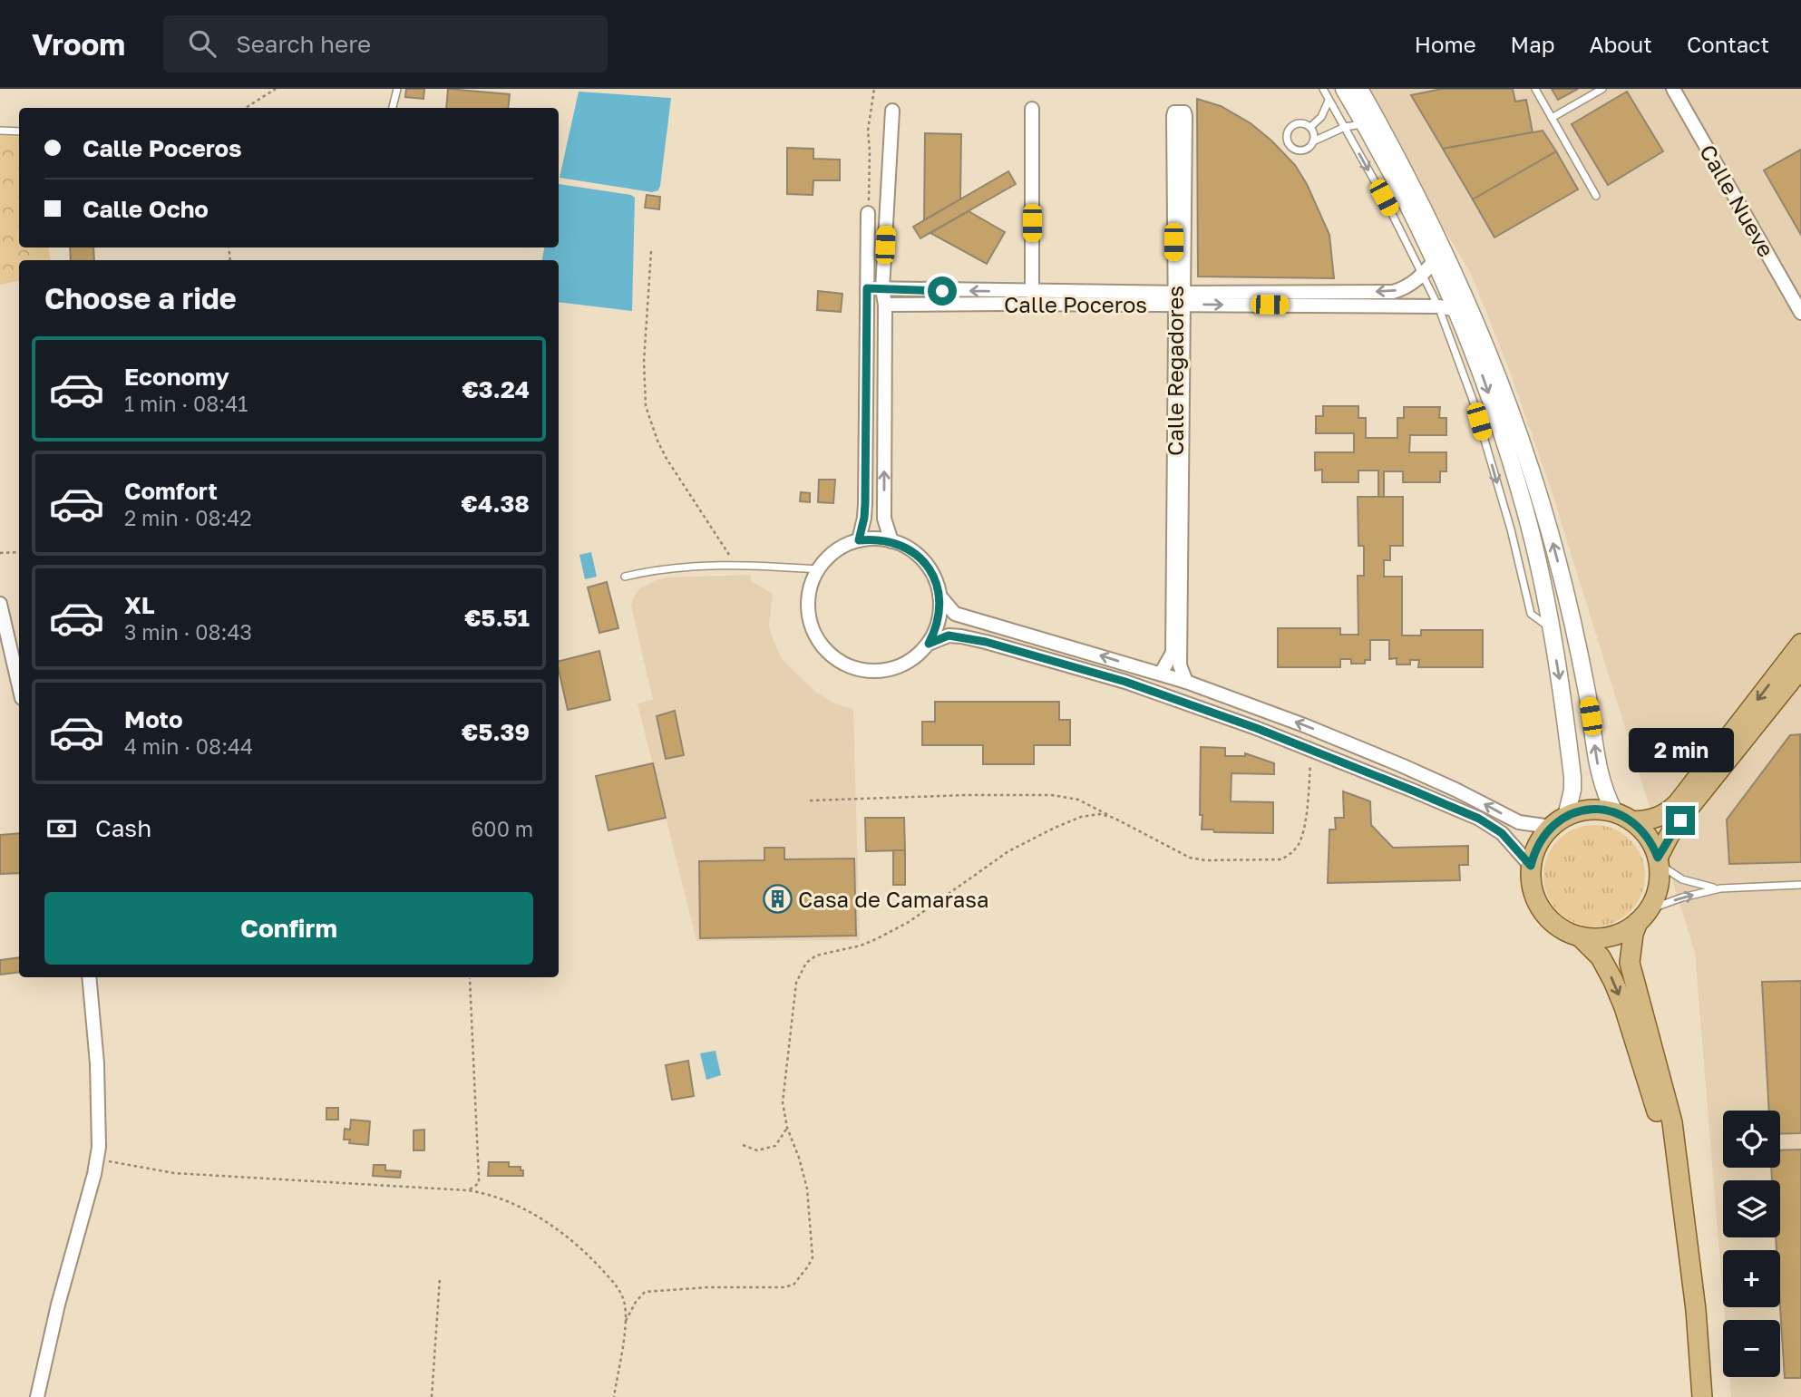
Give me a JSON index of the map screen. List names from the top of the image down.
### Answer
{
  "streets": {
    "street": ["Calle Nueve", "Calle Poceros", "Calle Regadores"]
  },
  "crossings": [
    ["Calle Poceros", "Calle Regadores"]
  ],
  "places": {
    "building": ["Casa de Camarasa"]
  },
  "page": {
    "header": "Vroom",
    "search": "Search here",
    "nav": [
      "Home",
      "Map",
      "About",
      "Contact"
    ],
    "banner": ["Calle Poceros", "Calle Ocho"],
    "heading": "Choose a ride",
    "list": [
      {
        "name": "Economy",
        "note": "1 min · 08:41",
        "value": "€3.24"
      },
      {
        "name": "Comfort",
        "note": "2 min · 08:42",
        "value": "€4.38"
      },
      {
        "name": "XL",
        "note": "3 min · 08:43",
        "value": "€5.51"
      },
      {
        "name": "Moto",
        "note": "4 min · 08:44",
        "value": "€5.39"
      }
    ],
    "bubble": "2 min",
    "pay": ["Cash", "600 m"],
    "buttons": "Confirm",
    "map_buttons": ["+", "−"]
  }
}
